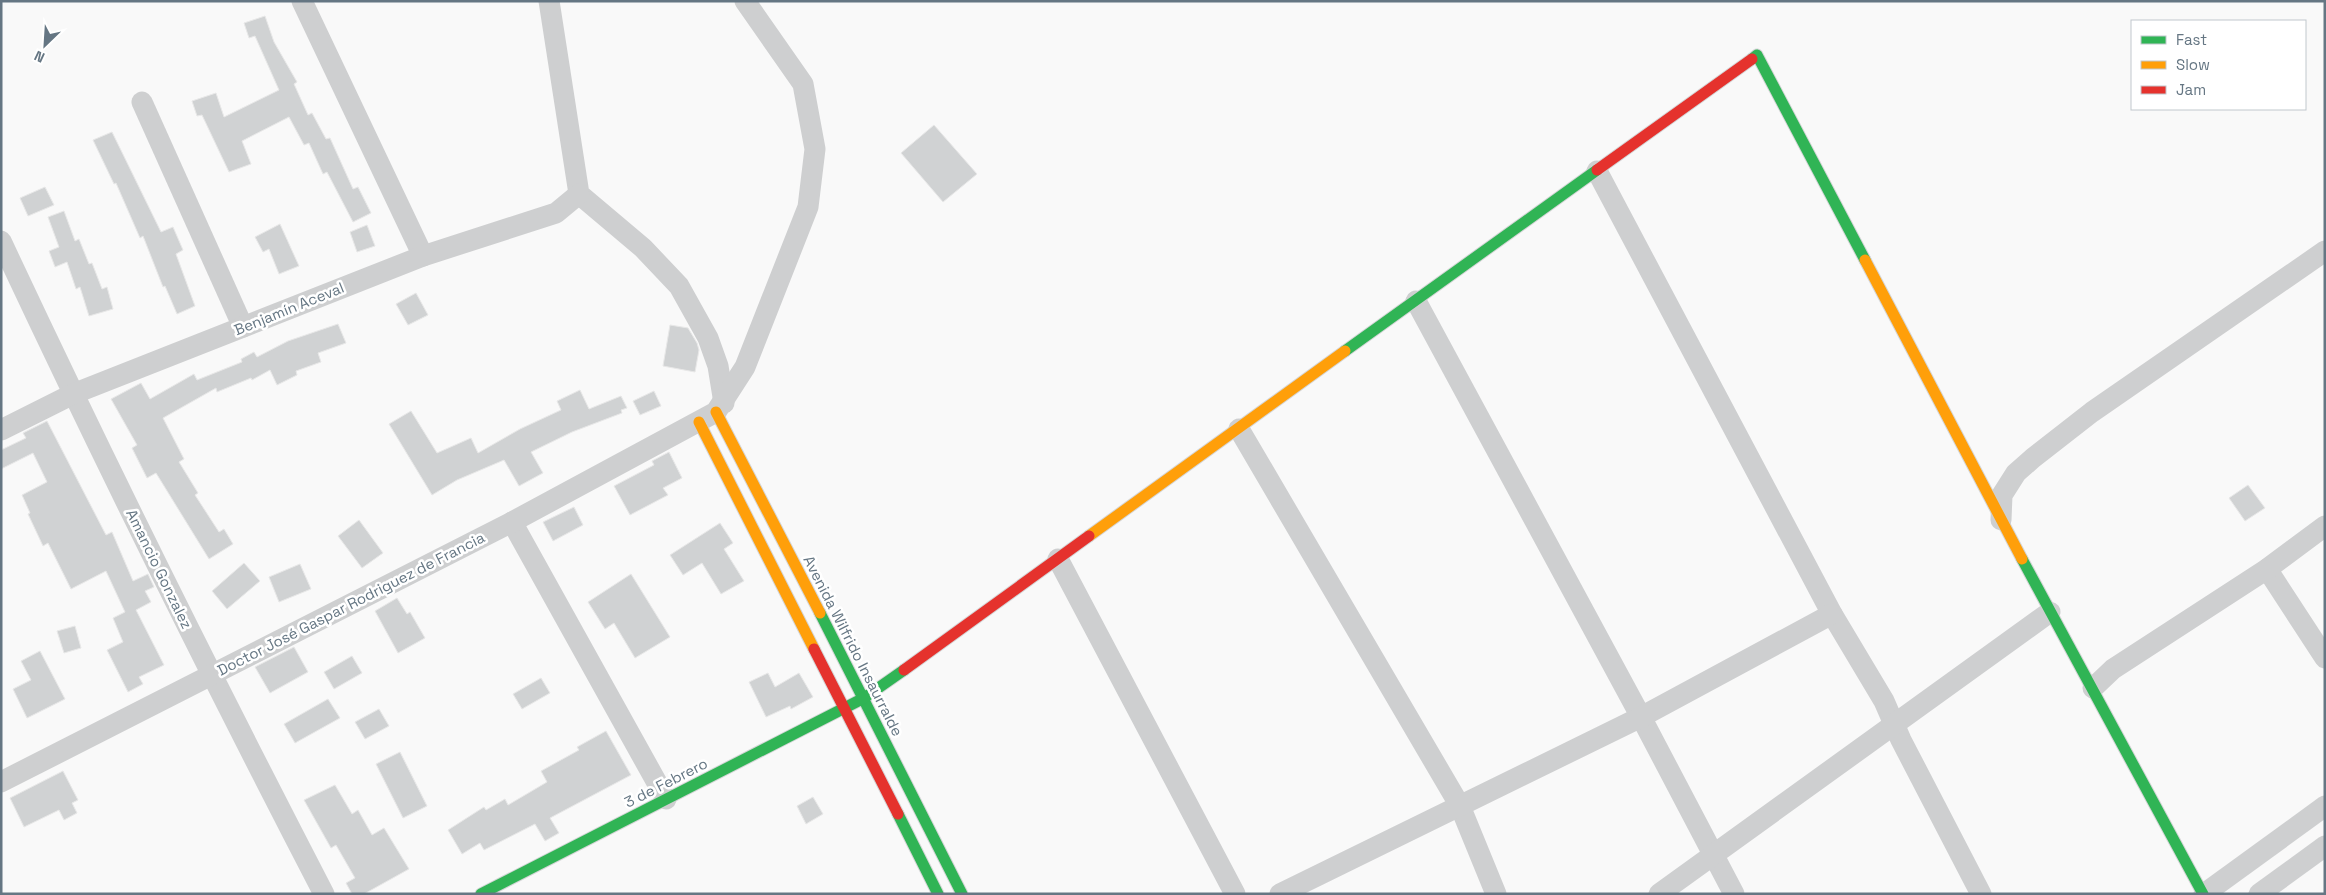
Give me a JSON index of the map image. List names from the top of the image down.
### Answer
{
  "streets": {
    "street": [
      "Benjamín Aceval",
      "Amancio Gonzalez",
      "Doctor José Gaspar Rodriguez de Francia",
      "Avenida Wilfrido Insaurralde",
      "3 de Febrero"
    ]
  },
  "crossings": [
    ["Benjamín Aceval", "Amancio Gonzalez"],
    ["Amancio Gonzalez", "Doctor José Gaspar Rodriguez de Francia"],
    ["Doctor José Gaspar Rodriguez de Francia", "Avenida Wilfrido Insaurralde"],
    ["Avenida Wilfrido Insaurralde", "3 de Febrero"]
  ],
  "legend": ["Fast", "Slow", "Jam"],
  "north": "bottom left"
}
